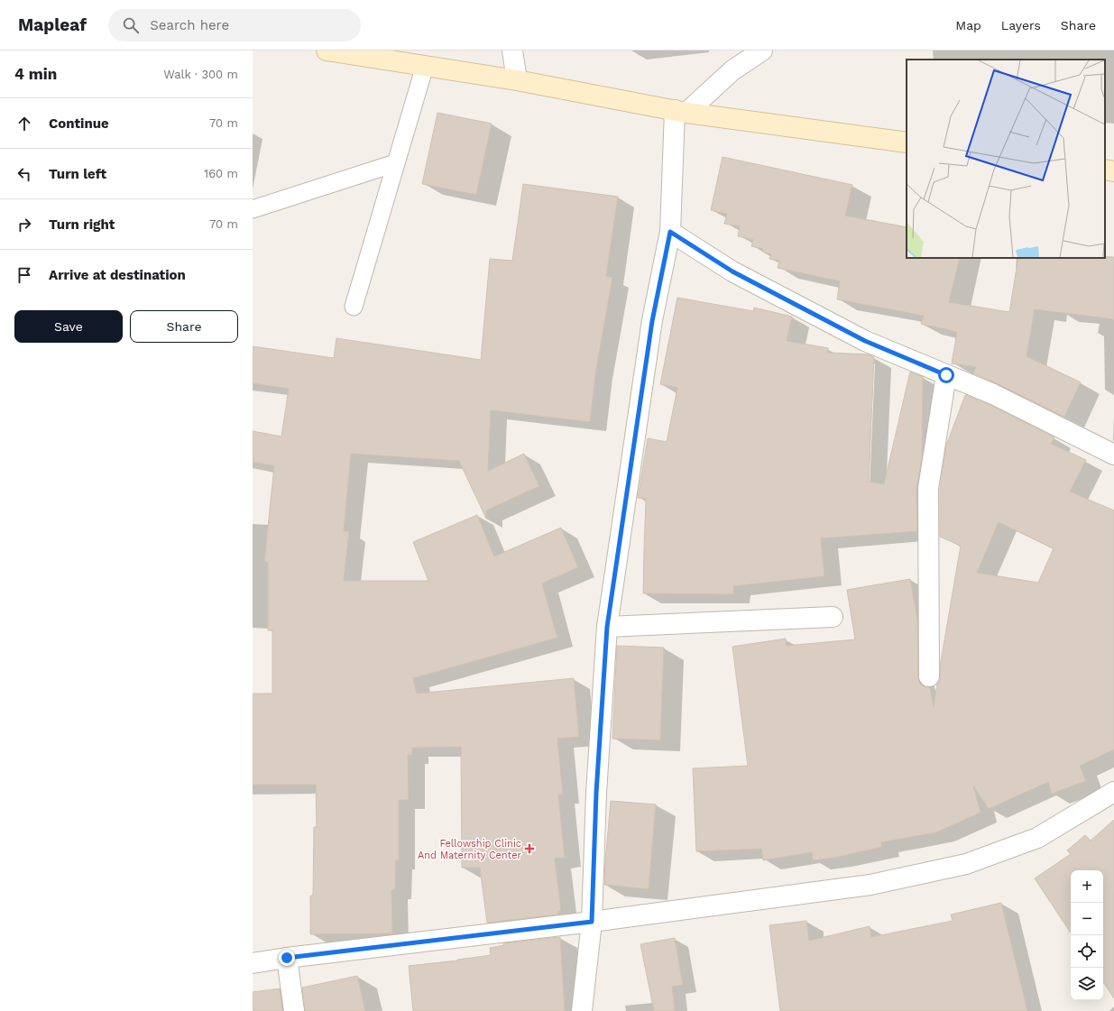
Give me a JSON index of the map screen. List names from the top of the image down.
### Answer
{
  "places": {
    "health": ["Fellowship Clinic And Maternity Center"]
  },
  "page": {
    "header": "Mapleaf",
    "search": "Search here",
    "nav": ["Map", "Layers", "Share"],
    "heading": ["4 min", "Walk · 300 m"],
    "list": [
      ["Continue", "70 m"],
      ["Turn left", "160 m"],
      ["Turn right", "70 m"],
      "Arrive at destination"
    ],
    "buttons": ["Save", "Share"],
    "map_buttons": ["+", "−"]
  }
}
